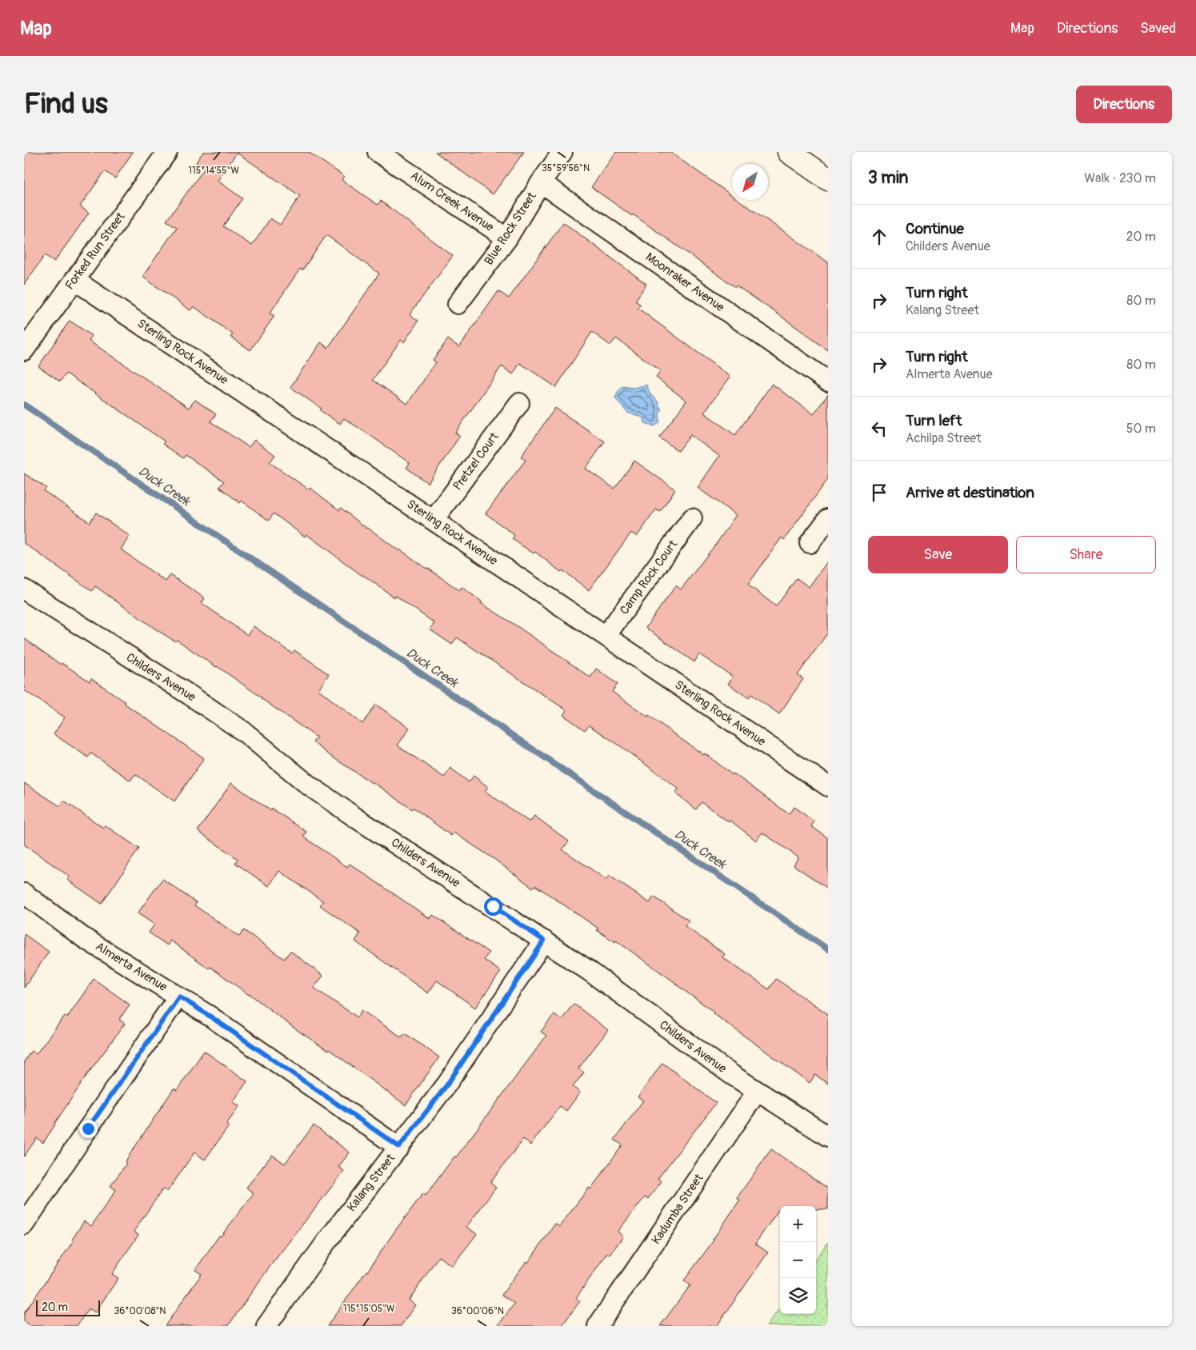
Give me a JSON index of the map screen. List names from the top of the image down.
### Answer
{
  "streets": {
    "street": [
      "Alum Creek Avenue",
      "Blue Rock Street",
      "Forked Run Street",
      "Moonraker Avenue",
      "Sterling Rock Avenue",
      "Pretzel Court",
      "Camp Rock Court",
      "Childers Avenue",
      "Almerta Avenue",
      "Kalang Street",
      "Kadumba Street"
    ]
  },
  "crossings": [
    ["Alum Creek Avenue", "Blue Rock Street"],
    ["Blue Rock Street", "Moonraker Avenue"],
    ["Forked Run Street", "Sterling Rock Avenue"],
    ["Sterling Rock Avenue", "Pretzel Court"],
    ["Sterling Rock Avenue", "Camp Rock Court"],
    ["Childers Avenue", "Kalang Street"],
    ["Childers Avenue", "Kadumba Street"],
    ["Almerta Avenue", "Kalang Street"]
  ],
  "water": ["Duck Creek"],
  "scale_bar": "20 m",
  "north": "bottom left",
  "page": {
    "header": "Map",
    "nav": ["Map", "Directions", "Saved"],
    "buttons": [
      "Directions",
      ["Save", "Share"]
    ],
    "title": "Find us",
    "heading": ["3 min", "Walk · 230 m"],
    "list": [
      ["Continue", "Childers Avenue", "20 m"],
      ["Turn right", "Kalang Street", "80 m"],
      ["Turn right", "Almerta Avenue", "80 m"],
      ["Turn left", "Achilpa Street", "50 m"],
      "Arrive at destination"
    ],
    "map_buttons": ["+", "−"],
    "scale": "20 m"
  },
  "coordinates": [
    "35°59'56\"N",
    "115°14'55\"W",
    "115°15'05\"W",
    "36°00'08\"N",
    "36°00'06\"N"
  ]
}
